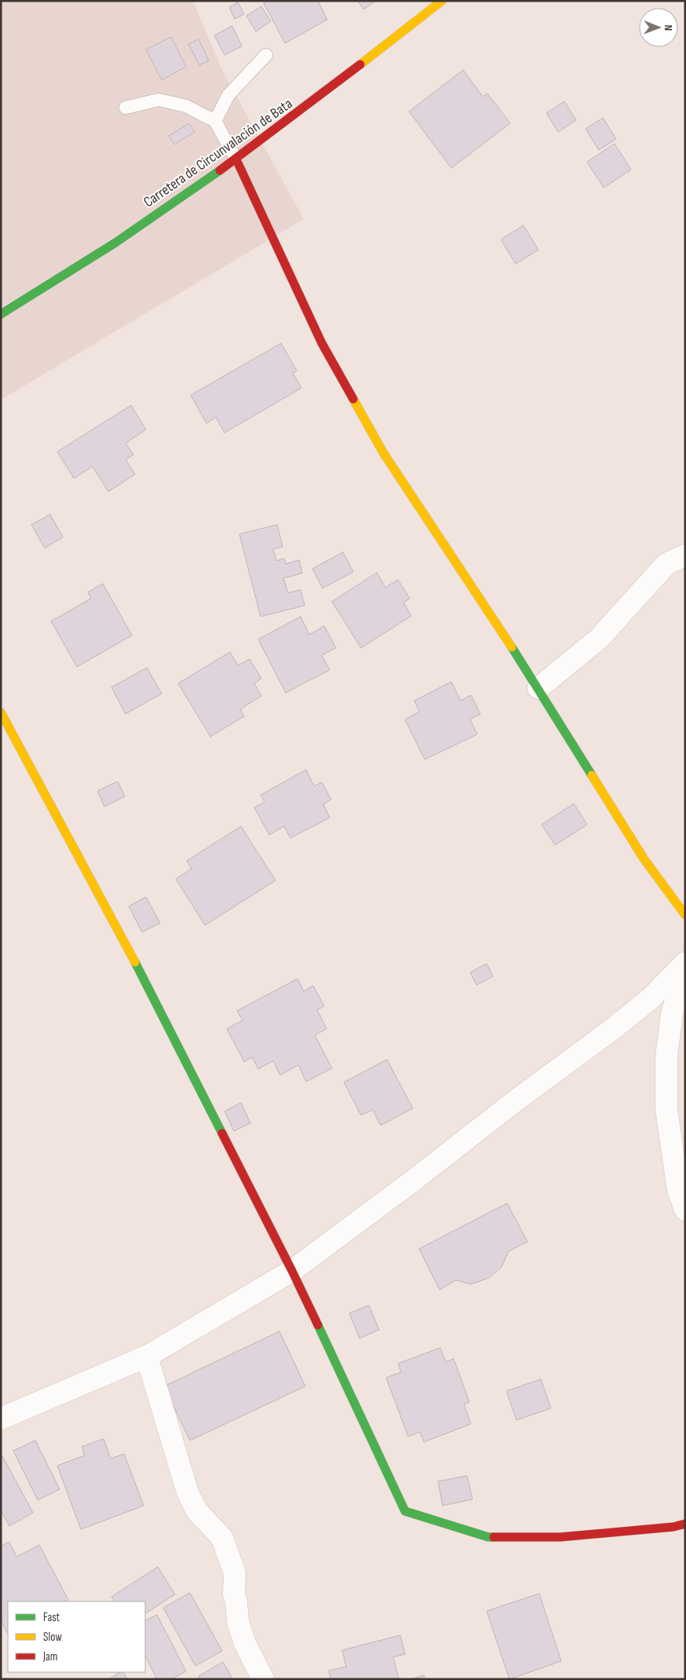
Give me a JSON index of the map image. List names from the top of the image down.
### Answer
{
  "streets": {
    "street": ["Carretera de Circunvalación de Bata"]
  },
  "legend": ["Fast", "Slow", "Jam"],
  "north": "right"
}
